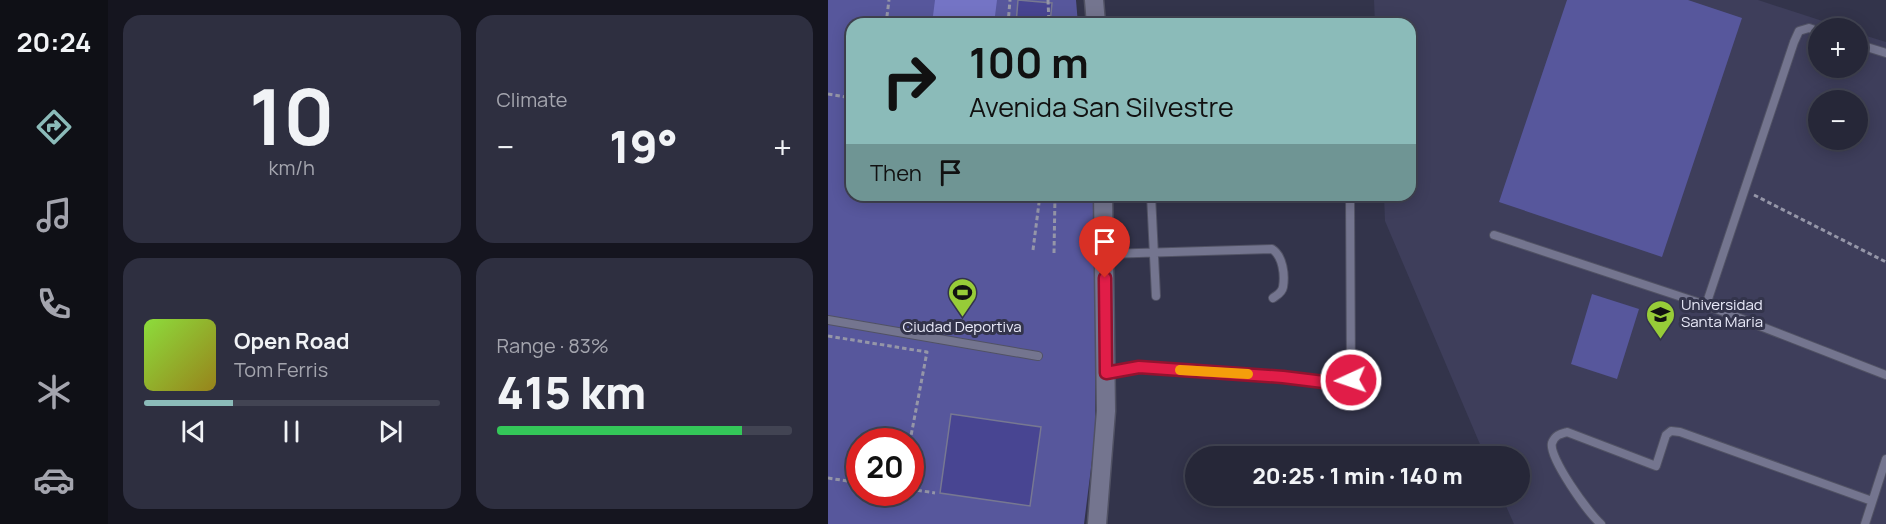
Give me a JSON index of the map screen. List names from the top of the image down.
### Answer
{
  "places": {
    "sports": ["Ciudad Deportiva"],
    "school or university": ["Universidad Santa Maria"]
  },
  "page": {
    "tabs": "20:24",
    "tile": [
      ["10", "km/h"],
      "Climate",
      ["Range · 83%", "415 km"]
    ],
    "map_buttons": ["+", "−"],
    "turn": ["100 m", "Avenida San Silvestre"],
    "heat": ["−", "19°", "+"],
    "then": "Then",
    "song": ["Open Road", "Tom Ferris"],
    "limit": "20",
    "trip": "20:25 · 1 min · 140 m"
  }
}
